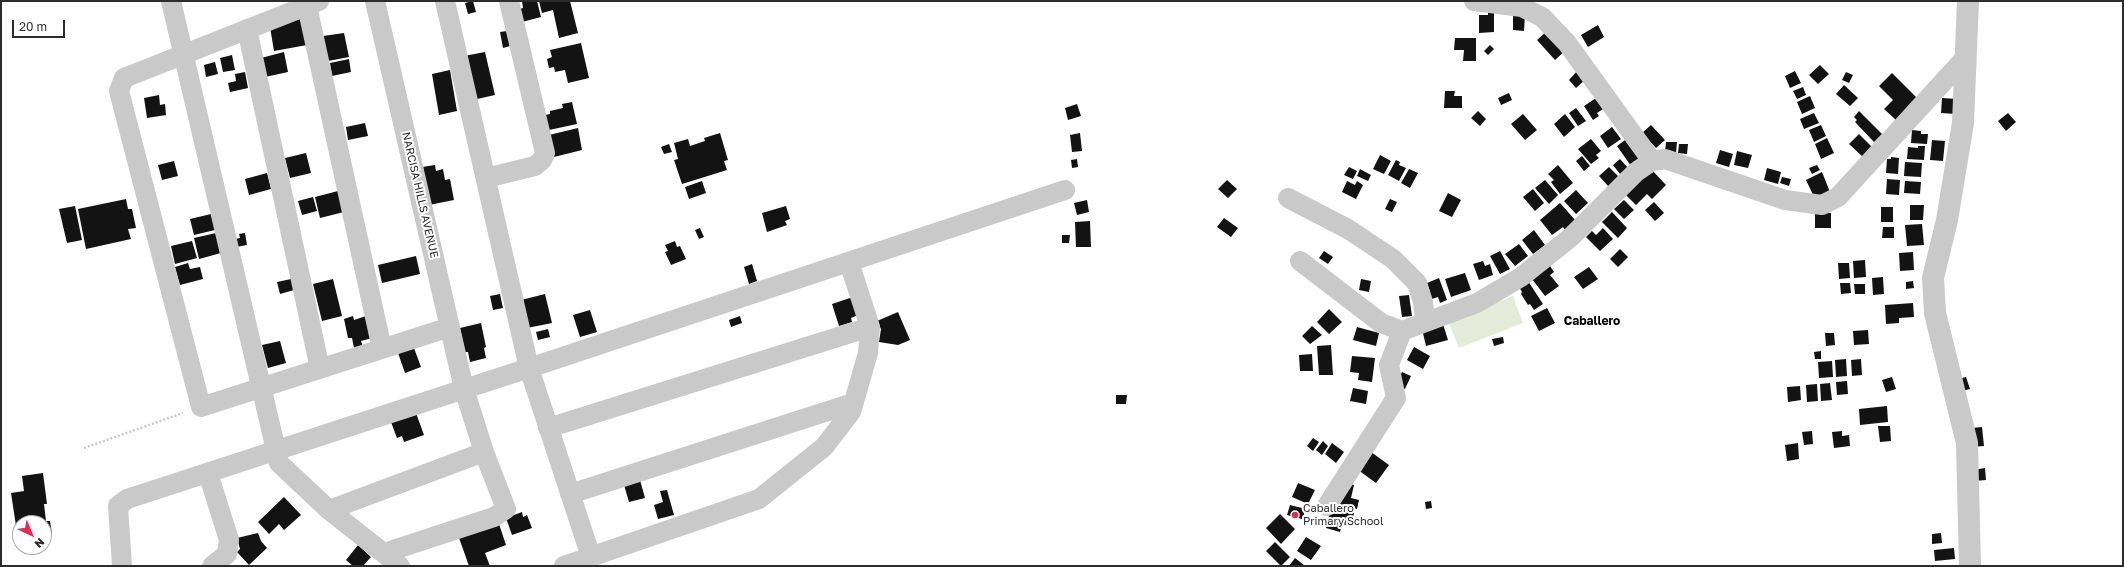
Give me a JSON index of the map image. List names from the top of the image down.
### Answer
{
  "streets": {
    "street": ["NARCISA HILLS AVENUE"]
  },
  "districts": ["Caballero"],
  "places": ["Caballero Primary School"],
  "scale_bar": "20 m",
  "north": "bottom right"
}
